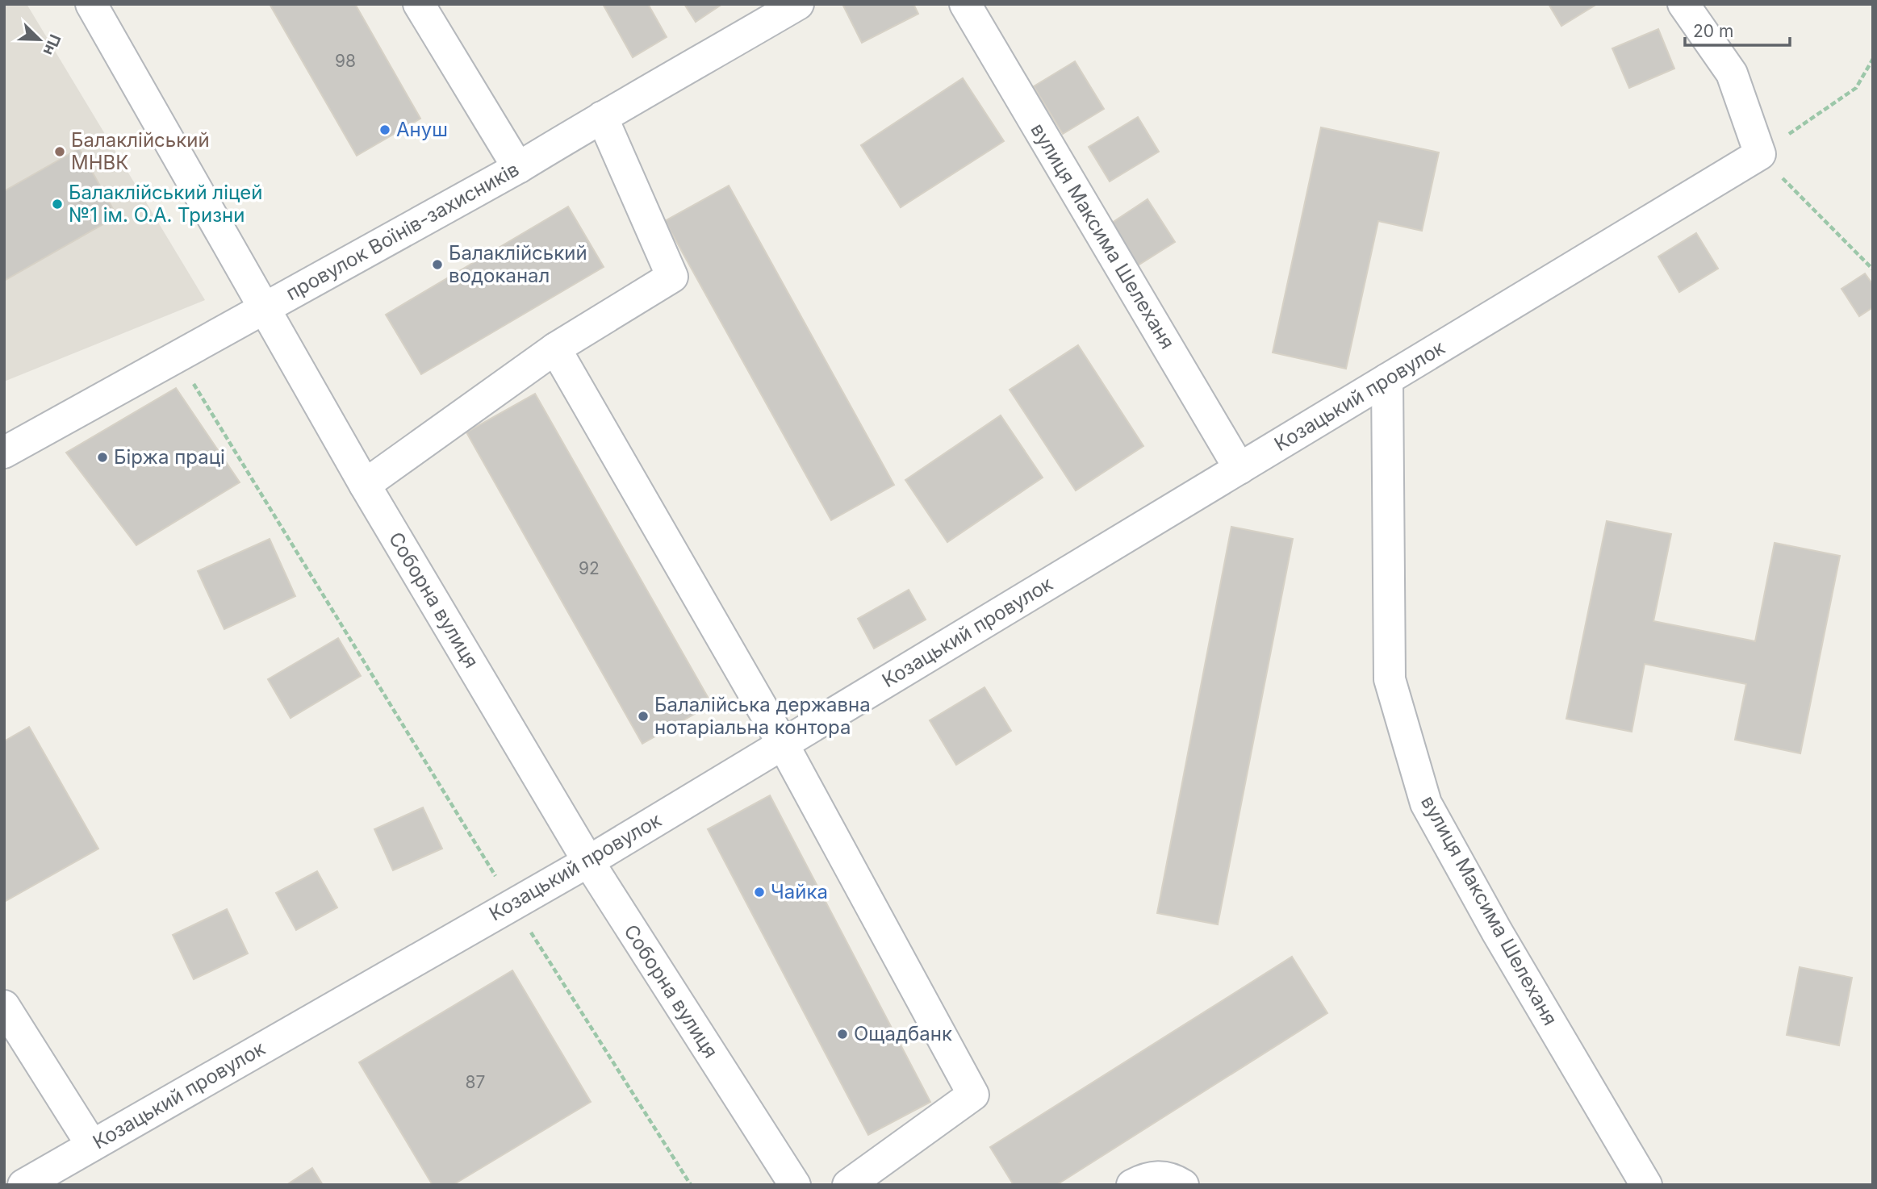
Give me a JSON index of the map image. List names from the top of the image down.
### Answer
{
  "streets": {
    "street": [
      "провулок Воїнів-захисників",
      "вулиця Максима Шелеханя",
      "Козацький провулок",
      "Соборна вулиця"
    ]
  },
  "crossings": [
    ["провулок Воїнів-захисників", "Соборна вулиця"],
    ["вулиця Максима Шелеханя", "Козацький провулок"],
    ["Козацький провулок", "Соборна вулиця"]
  ],
  "places": [
    "Ануш",
    "Балаклійський МНВК",
    "Балаклійський ліцей №1 ім. О.А. Тризни",
    "Балаклійський водоканал",
    "Біржа праці",
    "Балалійська державна нотаріальна контора",
    "Чайка",
    "Ощадбанк"
  ],
  "house_numbers": ["98", "92", "87"],
  "scale_bar": "20 m",
  "north": "bottom right"
}
